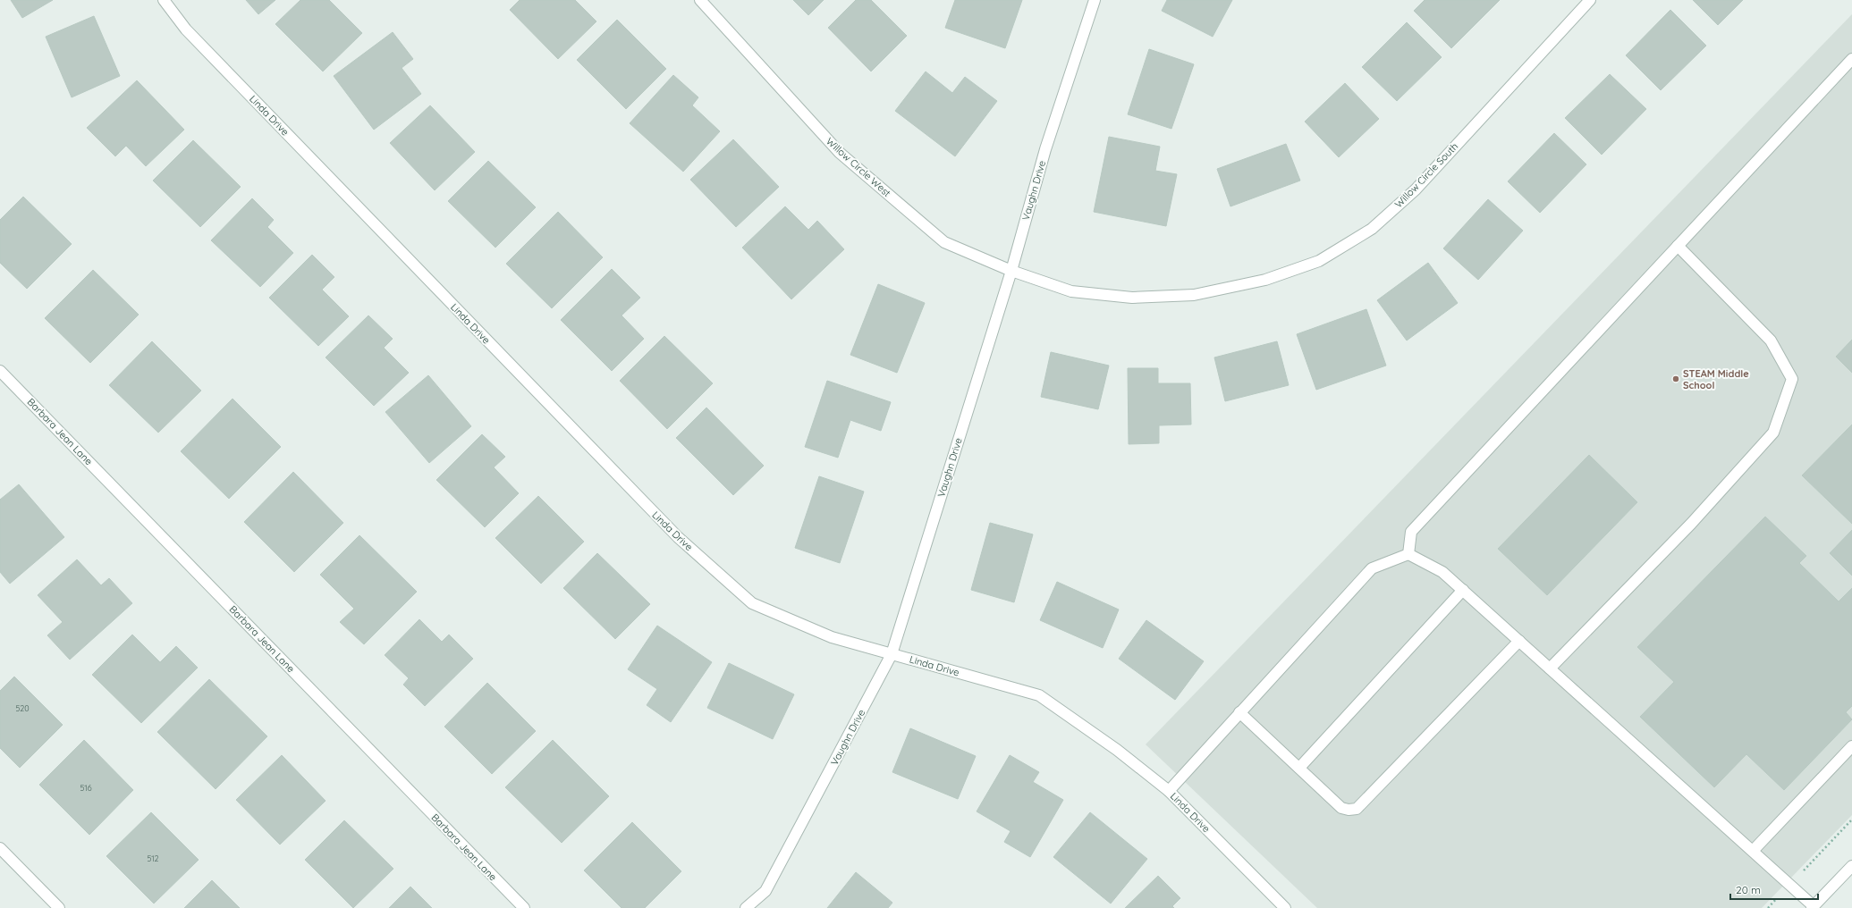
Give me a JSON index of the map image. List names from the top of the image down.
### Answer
{
  "streets": {
    "street": [
      "Linda Drive",
      "Willow Circle West",
      "Willow Circle South",
      "Vaughn Drive",
      "Barbara Jean Lane"
    ]
  },
  "crossings": [
    ["Linda Drive", "Vaughn Drive"],
    ["Willow Circle West", "Willow Circle South"],
    ["Willow Circle West", "Vaughn Drive"],
    ["Willow Circle South", "Vaughn Drive"]
  ],
  "places": ["STEAM Middle School"],
  "house_numbers": ["520", "516", "512"],
  "scale_bar": "20 m"
}
